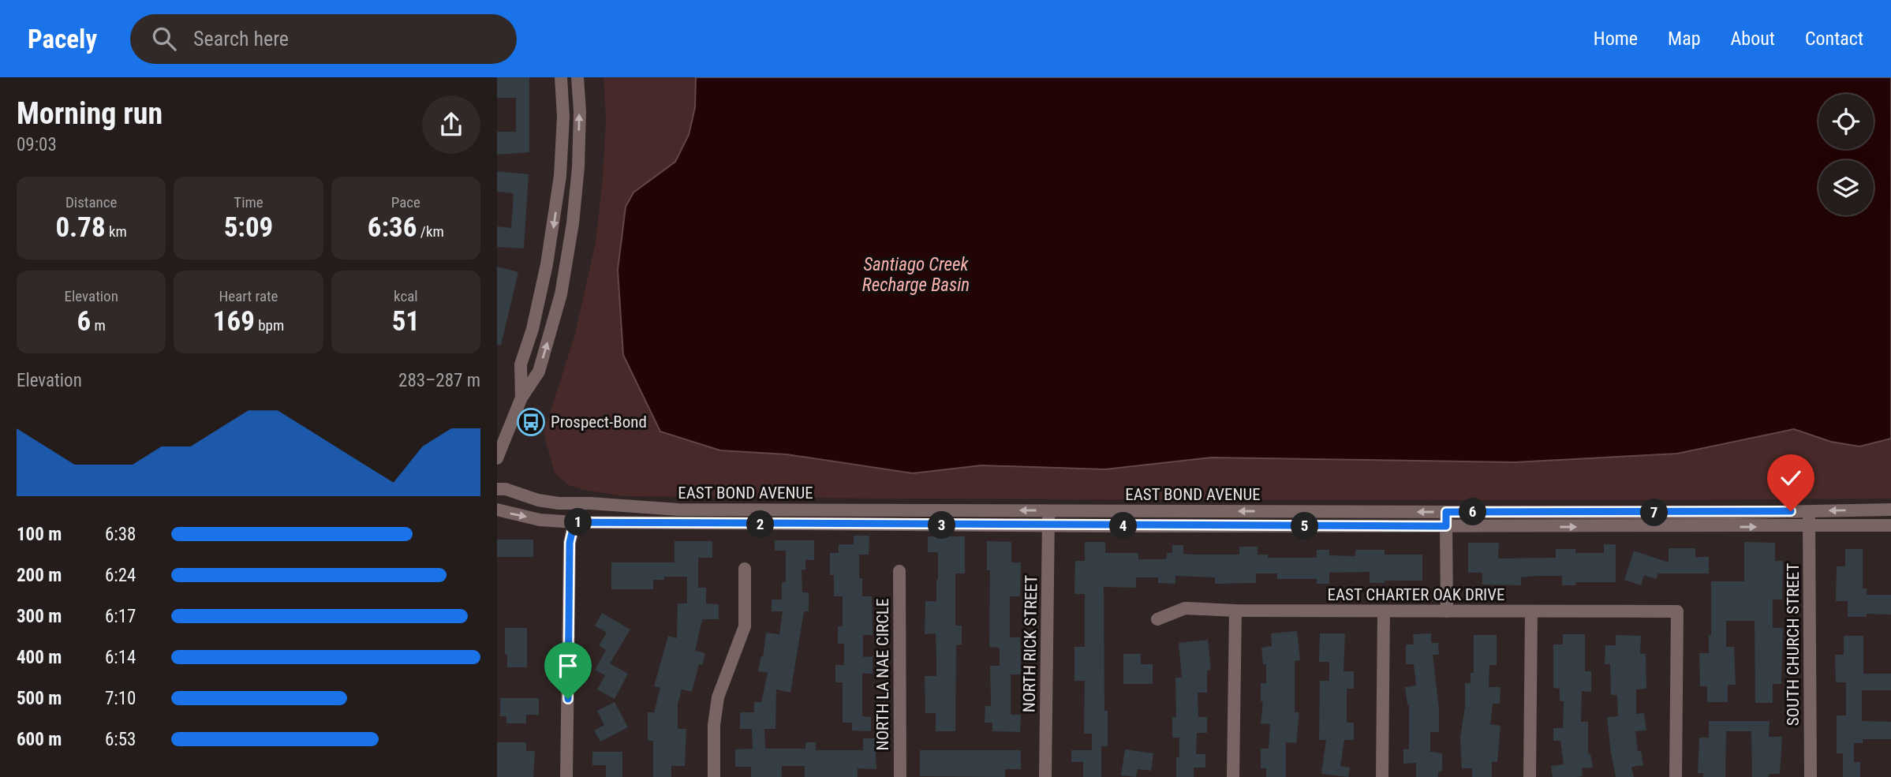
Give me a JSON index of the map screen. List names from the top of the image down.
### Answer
{
  "streets": {
    "street": [
      "EAST BOND AVENUE",
      "EAST CHARTER OAK DRIVE",
      "NORTH RICK STREET",
      "SOUTH CHURCH STREET",
      "NORTH LA NAE CIRCLE"
    ]
  },
  "crossings": [
    ["EAST BOND AVENUE", "NORTH RICK STREET"],
    ["EAST BOND AVENUE", "SOUTH CHURCH STREET"]
  ],
  "water": ["Santiago Creek Recharge Basin"],
  "places": {
    "bus stop": ["Prospect-Bond"]
  },
  "page": {
    "header": "Pacely",
    "search": "Search here",
    "nav": [
      "Home",
      "Map",
      "About",
      "Contact"
    ],
    "heading": ["Morning run", "09:03"],
    "stats": [
      ["Distance", "0.78 km"],
      ["Time", "5:09"],
      ["Pace", "6:36 /km"],
      ["Elevation", "6 m"],
      ["Heart rate", "169 bpm"],
      ["kcal", "51"]
    ],
    "chart": ["Elevation", "283–287 m"],
    "pins": [
      "6",
      "7",
      "1",
      "2",
      "3",
      "4",
      "5"
    ],
    "list": [
      {
        "name": "100 m",
        "note": "6:38"
      },
      {
        "name": "200 m",
        "note": "6:24"
      },
      {
        "name": "300 m",
        "note": "6:17"
      },
      {
        "name": "400 m",
        "note": "6:14"
      },
      {
        "name": "500 m",
        "note": "7:10"
      },
      {
        "name": "600 m",
        "note": "6:53"
      }
    ]
  }
}
